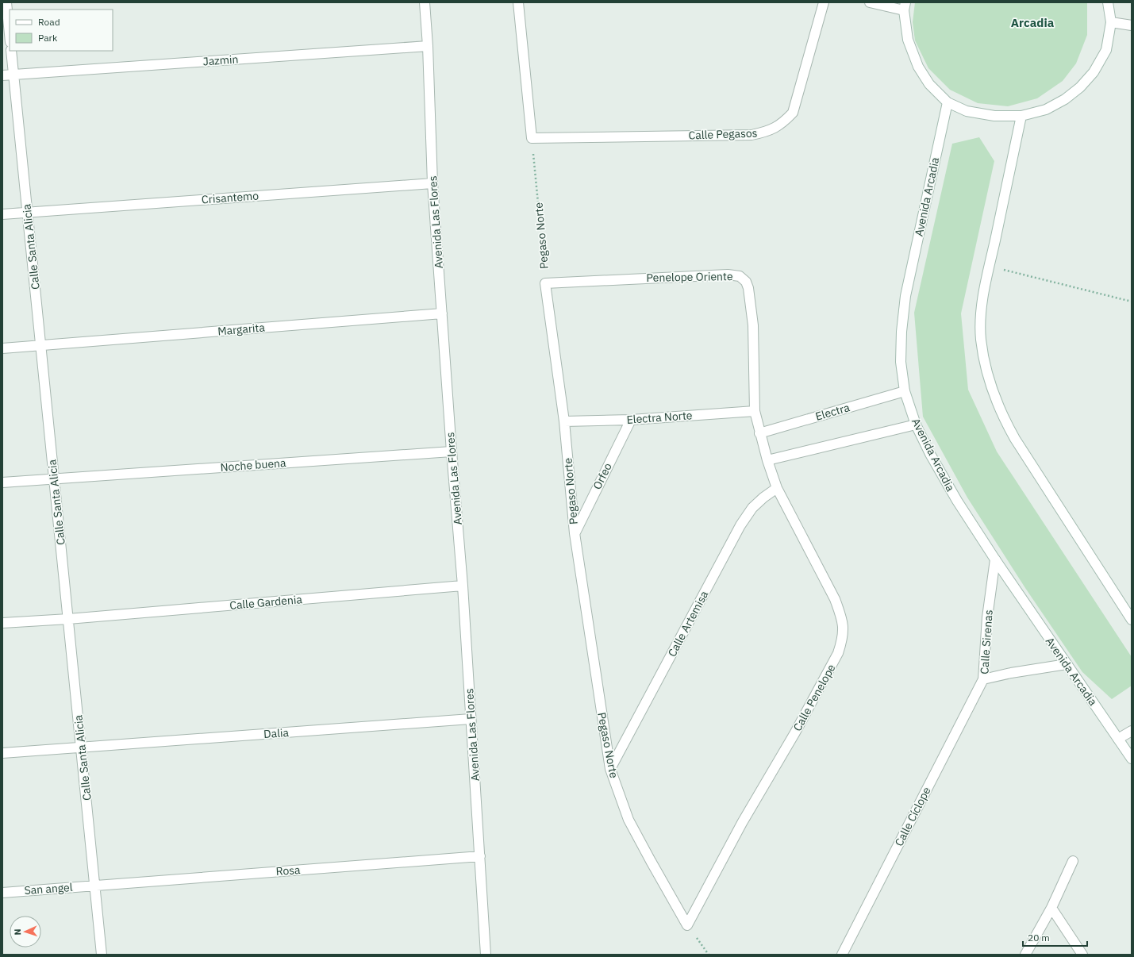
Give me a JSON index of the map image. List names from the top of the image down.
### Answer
{
  "streets": {
    "street": [
      "Jazmin",
      "Calle Pegasos",
      "Avenida Arcadia",
      "Crisantemo",
      "Avenida Las Flores",
      "Pegaso Norte",
      "Calle Santa Alicia",
      "Penelope Oriente",
      "Margarita",
      "Electra",
      "Electra Norte",
      "Noche buena",
      "Orfeo",
      "Calle Gardenia",
      "Calle Artemisa",
      "Calle Sirenas",
      "Calle Penelope",
      "Dalia",
      "Calle Cíclope",
      "Rosa",
      "San angel"
    ]
  },
  "crossings": [
    ["Jazmin", "Avenida Las Flores"],
    ["Jazmin", "Calle Santa Alicia"],
    ["Calle Pegasos", "Pegaso Norte"],
    ["Avenida Arcadia", "Electra"],
    ["Avenida Arcadia", "Calle Sirenas"],
    ["Crisantemo", "Avenida Las Flores"],
    ["Crisantemo", "Calle Santa Alicia"],
    ["Avenida Las Flores", "Margarita"],
    ["Avenida Las Flores", "Noche buena"],
    ["Avenida Las Flores", "Calle Gardenia"],
    ["Avenida Las Flores", "Dalia"],
    ["Avenida Las Flores", "Rosa"],
    ["Pegaso Norte", "Penelope Oriente"],
    ["Pegaso Norte", "Electra Norte"],
    ["Pegaso Norte", "Orfeo"],
    ["Pegaso Norte", "Calle Artemisa"],
    ["Pegaso Norte", "Calle Penelope"],
    ["Calle Santa Alicia", "Margarita"],
    ["Calle Santa Alicia", "Noche buena"],
    ["Calle Santa Alicia", "Calle Gardenia"],
    ["Calle Santa Alicia", "Dalia"],
    ["Calle Santa Alicia", "Rosa"],
    ["Calle Santa Alicia", "San angel"],
    ["Penelope Oriente", "Electra"],
    ["Penelope Oriente", "Electra Norte"],
    ["Penelope Oriente", "Calle Penelope"],
    ["Electra Norte", "Orfeo"],
    ["Calle Artemisa", "Calle Penelope"],
    ["Calle Sirenas", "Calle Cíclope"],
    ["Rosa", "San angel"]
  ],
  "districts": ["Arcadia"],
  "legend": ["Road", "Park"],
  "scale_bar": "20 m",
  "north": "left"
}
